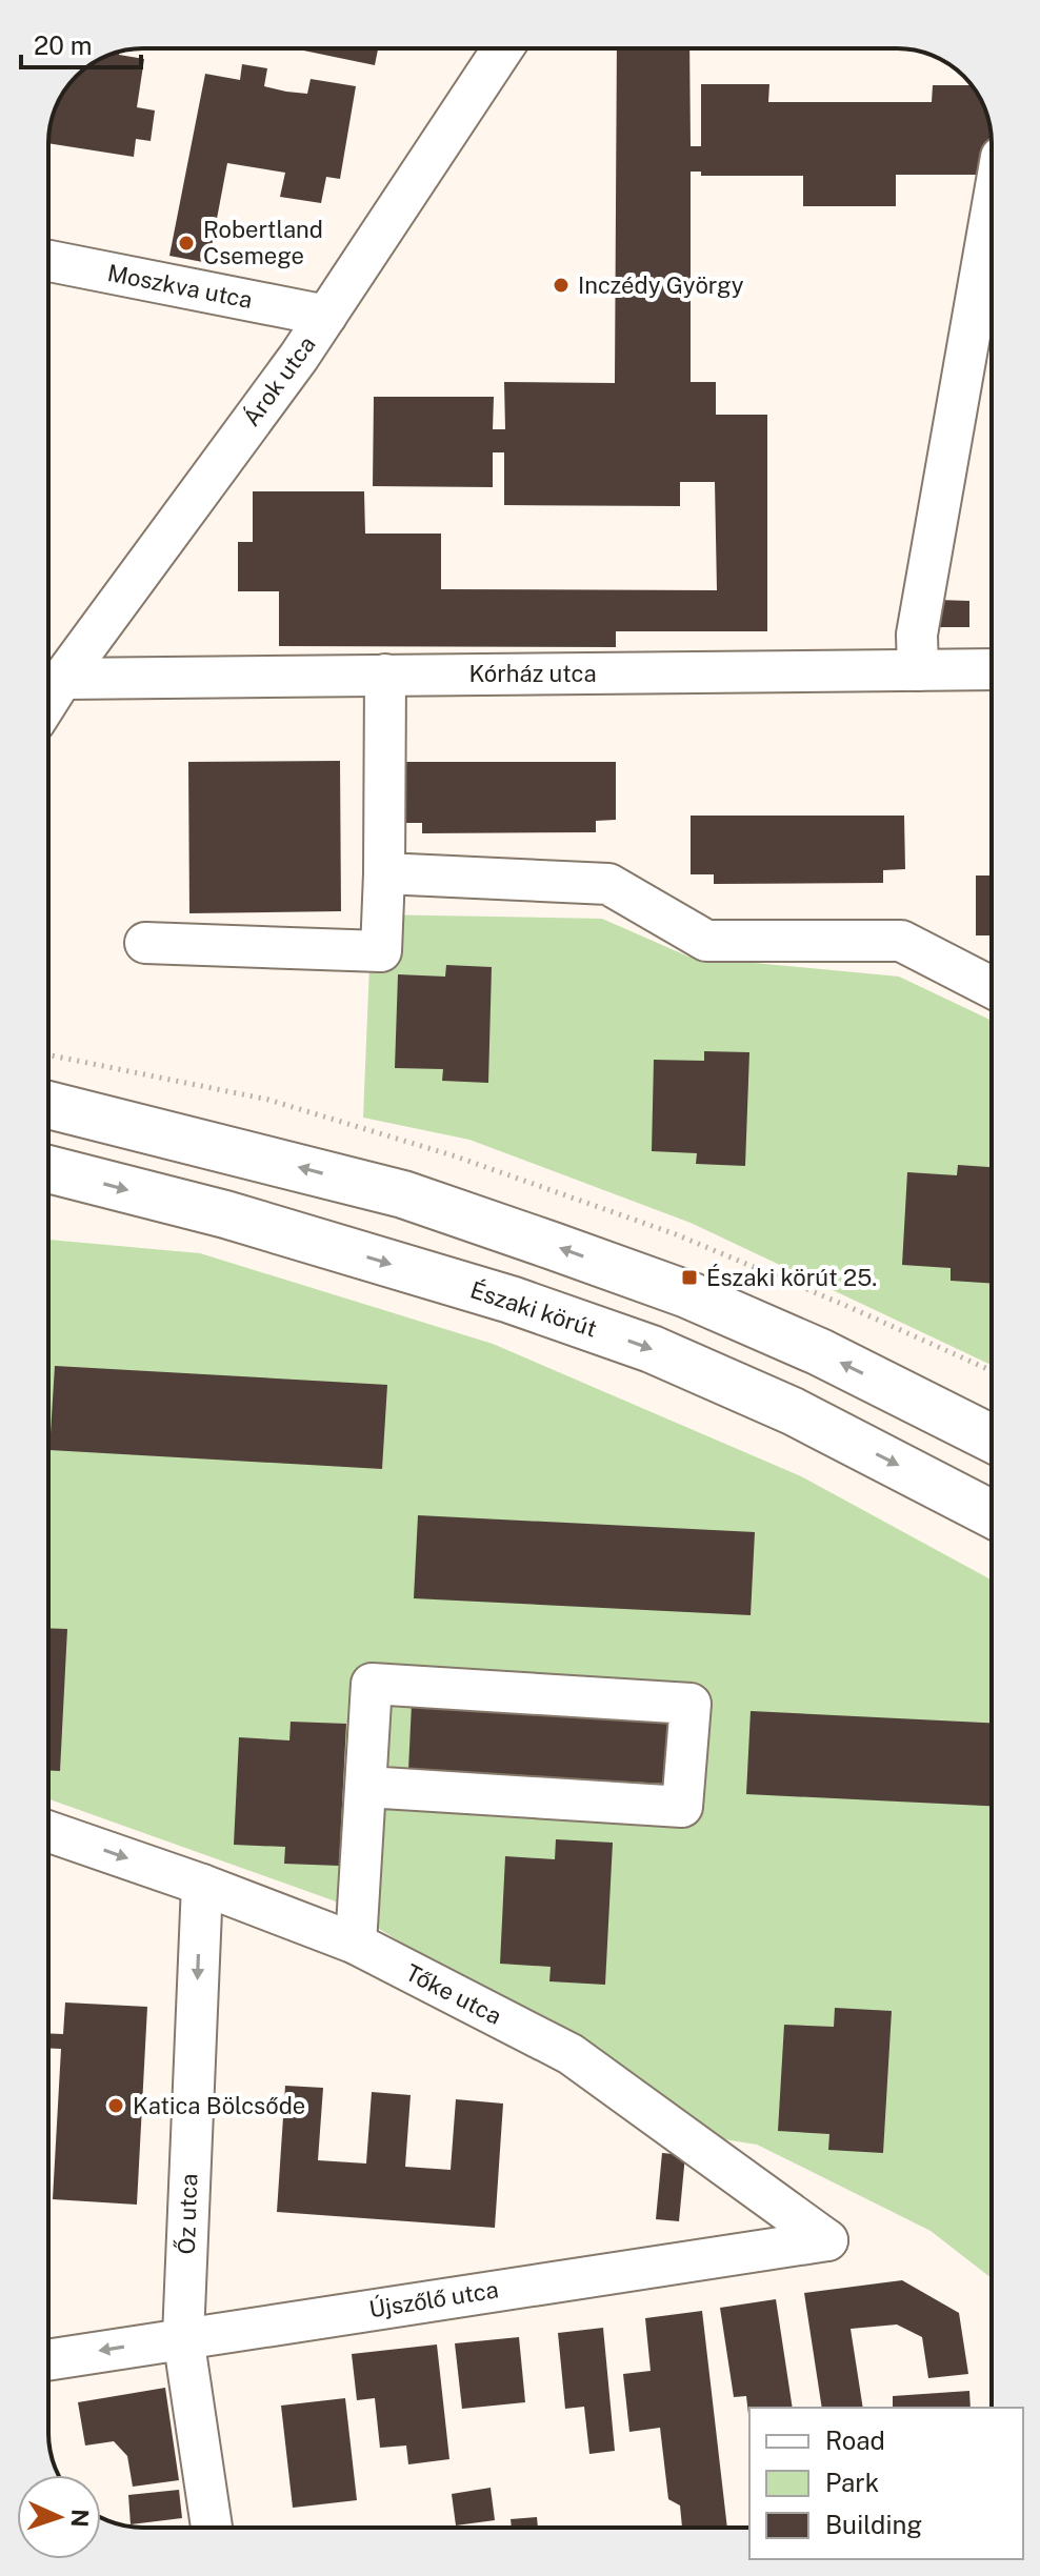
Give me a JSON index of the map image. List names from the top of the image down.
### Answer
{
  "streets": {
    "main road": ["Északi körút"],
    "street": [
      "Moszkva utca",
      "Árok utca",
      "Kórház utca",
      "Tőke utca",
      "Őz utca",
      "Újszőlő utca"
    ]
  },
  "crossings": [
    ["Moszkva utca", "Árok utca"],
    ["Árok utca", "Kórház utca"],
    ["Tőke utca", "Őz utca"],
    ["Tőke utca", "Újszőlő utca"],
    ["Őz utca", "Újszőlő utca"]
  ],
  "one_way": ["Őz utca"],
  "places": {
    "other": ["Robertland Csemege", "Inczédy György", "Katica Bölcsőde"],
    "transit": ["Északi körút 25."]
  },
  "legend": ["Road", "Park", "Building"],
  "scale_bar": "20 m",
  "north": "right"
}
